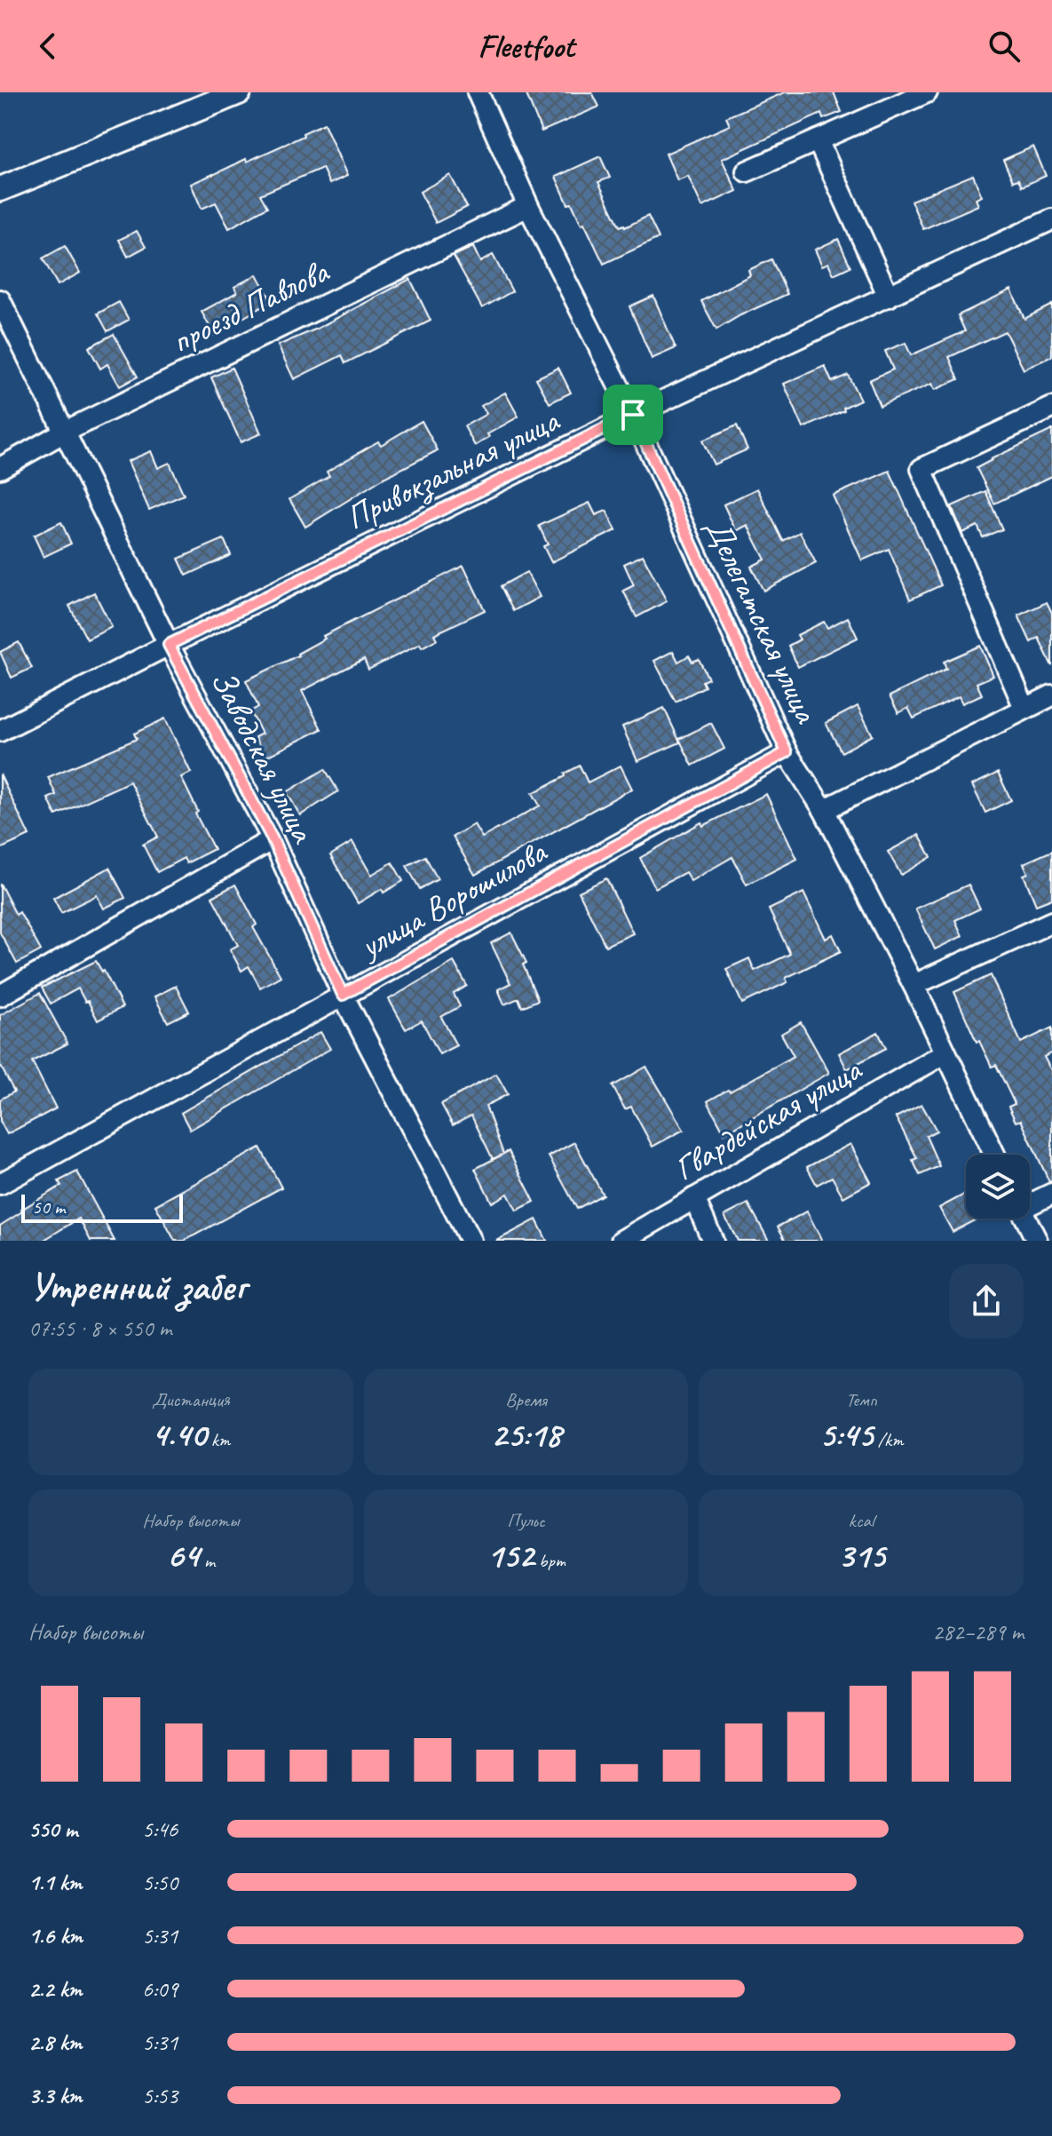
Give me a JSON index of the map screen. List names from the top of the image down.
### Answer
{
  "streets": {
    "street": [
      "проезд Павлова",
      "Привокзальная улица",
      "Делегатская улица",
      "Заводская улица",
      "улица Ворошилова",
      "Гвардейская улица"
    ]
  },
  "crossings": [
    ["проезд Павлова", "Делегатская улица"],
    ["проезд Павлова", "Заводская улица"],
    ["Привокзальная улица", "Делегатская улица"],
    ["Привокзальная улица", "Заводская улица"],
    ["Делегатская улица", "улица Ворошилова"],
    ["Делегатская улица", "Гвардейская улица"],
    ["Заводская улица", "улица Ворошилова"]
  ],
  "scale_bar": "50 m",
  "page": {
    "header": "Fleetfoot",
    "scale": "50 m",
    "heading": ["Утренний забег", "07:55 · 8 × 550 m"],
    "stats": [
      ["Дистанция", "4.40 km"],
      ["Время", "25:18"],
      ["Темп", "5:45 /km"],
      ["Набор высоты", "64 m"],
      ["Пульс", "152 bpm"],
      ["kcal", "315"]
    ],
    "chart": ["Набор высоты", "282–289 m"],
    "list": [
      {
        "name": "550 m",
        "note": "5:46"
      },
      {
        "name": "1.1 km",
        "note": "5:50"
      },
      {
        "name": "1.6 km",
        "note": "5:31"
      },
      {
        "name": "2.2 km",
        "note": "6:09"
      },
      {
        "name": "2.8 km",
        "note": "5:31"
      },
      {
        "name": "3.3 km",
        "note": "5:53"
      }
    ]
  }
}
